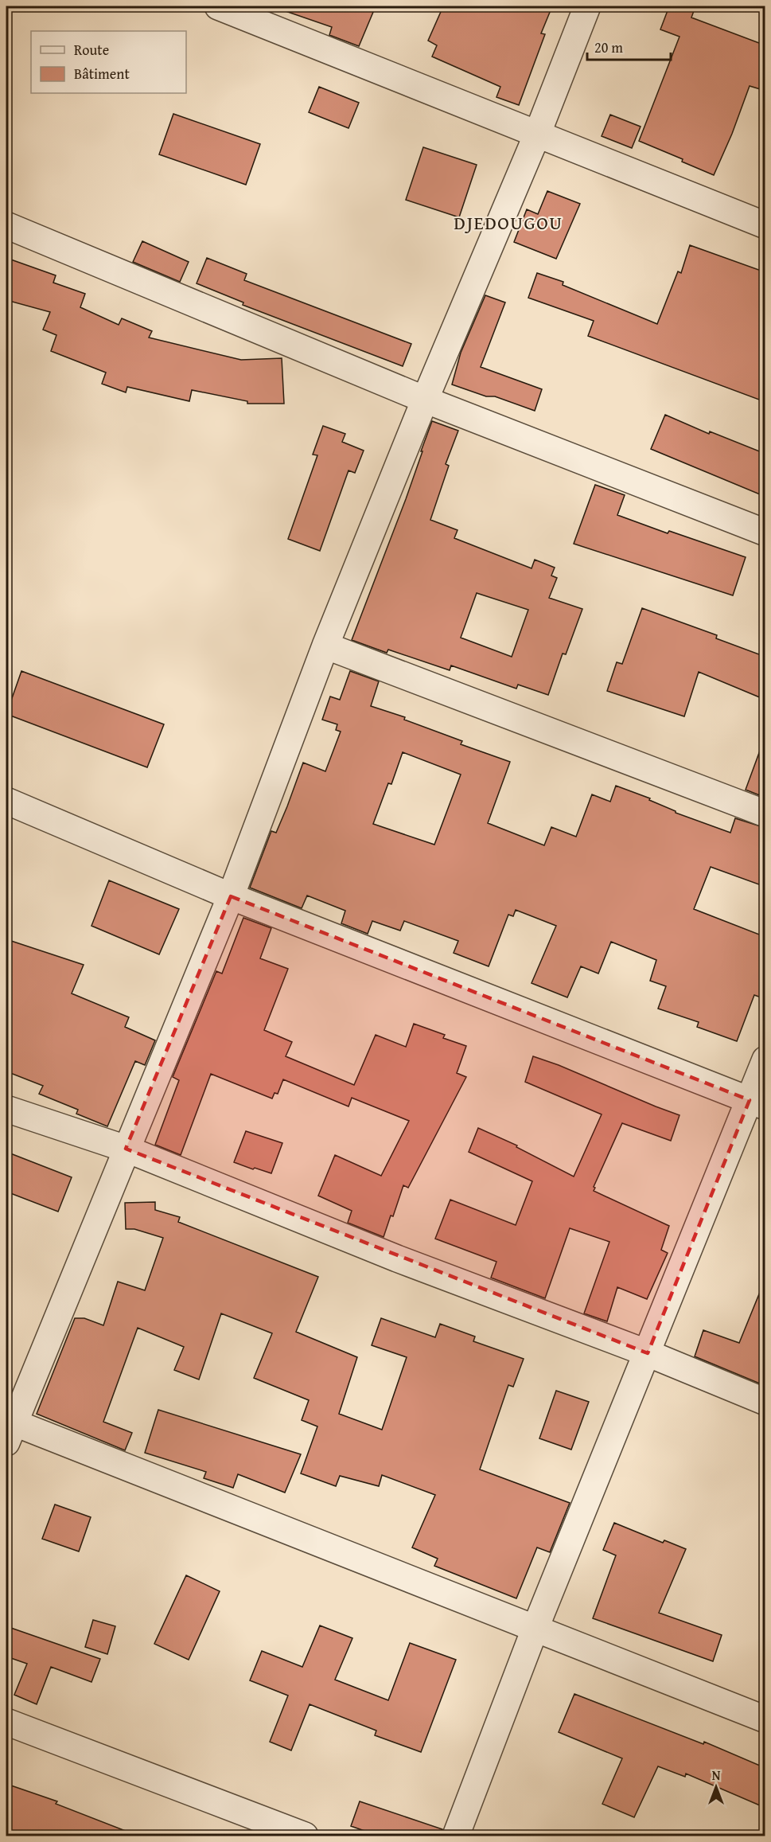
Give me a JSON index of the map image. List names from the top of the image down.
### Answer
{
  "districts": ["DJEDOUGOU"],
  "legend": ["Route", "Bâtiment"],
  "scale_bar": "20 m",
  "north": "top"
}
